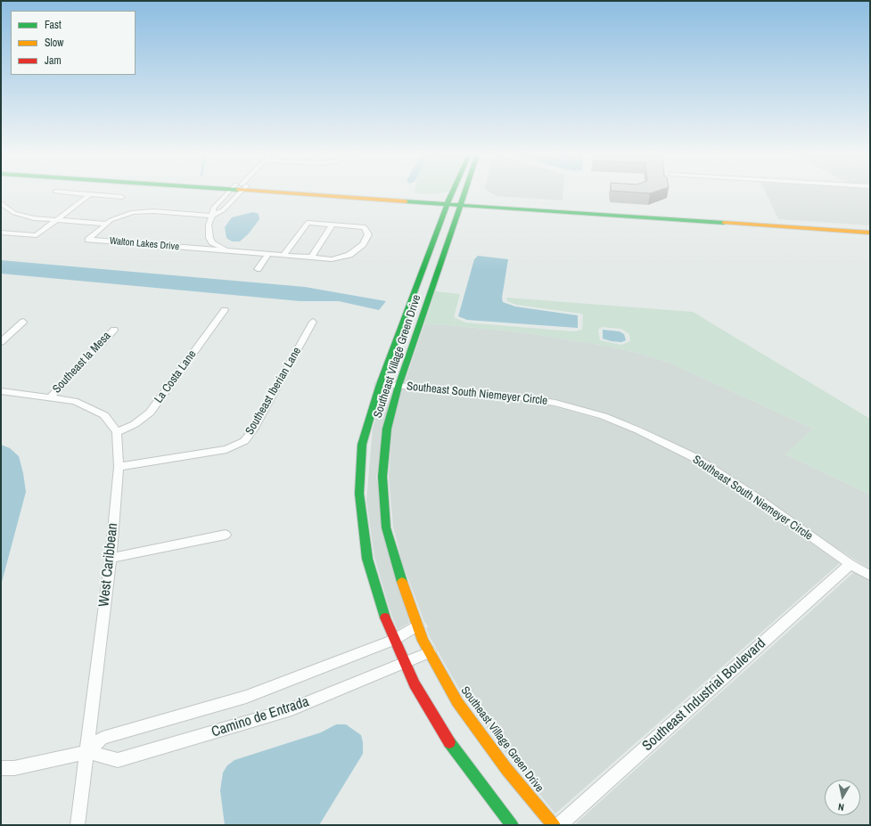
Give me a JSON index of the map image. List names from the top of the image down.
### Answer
{
  "streets": {
    "main road": ["Southeast Village Green Drive"],
    "street": [
      "Walton Lakes Drive",
      "Southeast la Mesa",
      "La Costa Lane",
      "Southeast Iberian Lane",
      "Southeast South Niemeyer Circle",
      "West Caribbean",
      "Southeast Industrial Boulevard",
      "Camino de Entrada"
    ]
  },
  "crossings": [
    ["Southeast Village Green Drive", "Southeast South Niemeyer Circle"],
    ["Southeast Village Green Drive", "Camino de Entrada"],
    ["La Costa Lane", "West Caribbean"],
    ["Southeast Iberian Lane", "West Caribbean"],
    ["Southeast South Niemeyer Circle", "Southeast Industrial Boulevard"],
    ["West Caribbean", "Camino de Entrada"]
  ],
  "legend": ["Fast", "Slow", "Jam"],
  "north": "bottom"
}
